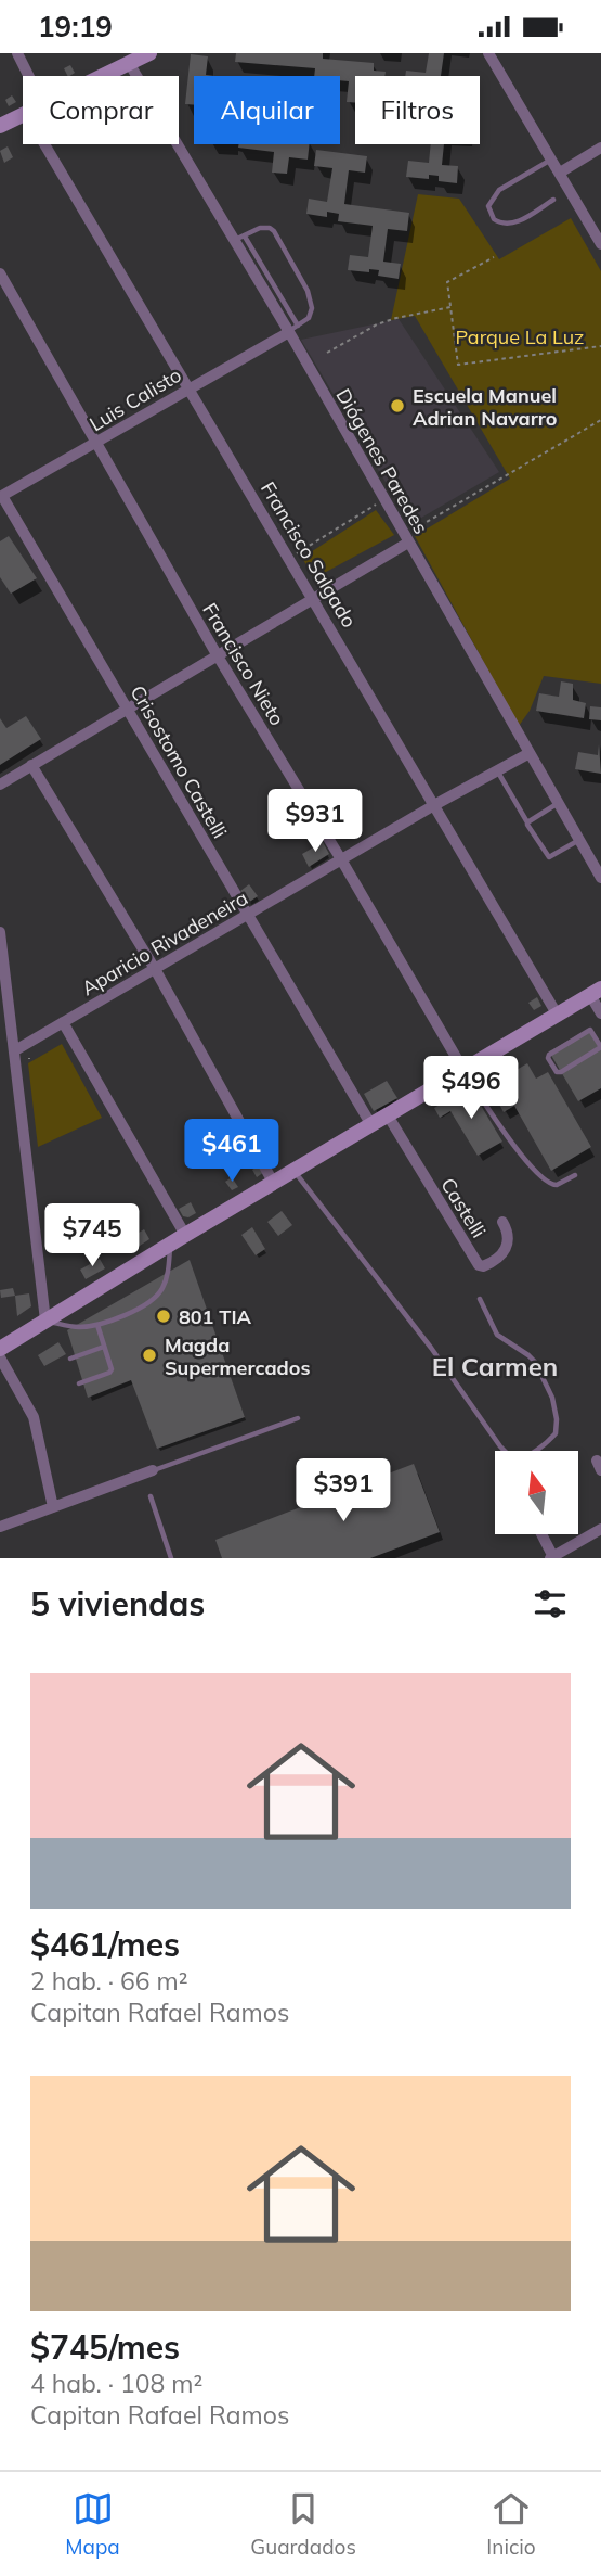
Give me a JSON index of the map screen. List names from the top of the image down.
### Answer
{
  "streets": {
    "street": [
      "Luis Calisto",
      "Diógenes Paredes",
      "Francisco Salgado",
      "Francisco Nieto",
      "Crisostomo Castelli",
      "Aparicio Rivadeneira",
      "Castelli"
    ]
  },
  "crossings": [
    ["Luis Calisto", "Diógenes Paredes"],
    ["Luis Calisto", "Francisco Salgado"],
    ["Luis Calisto", "Francisco Nieto"],
    ["Luis Calisto", "Crisostomo Castelli"],
    ["Diógenes Paredes", "Aparicio Rivadeneira"],
    ["Francisco Salgado", "Aparicio Rivadeneira"],
    ["Francisco Nieto", "Aparicio Rivadeneira"],
    ["Crisostomo Castelli", "Aparicio Rivadeneira"]
  ],
  "districts": ["El Carmen"],
  "parks": ["Parque La Luz"],
  "places": ["Escuela Manuel Adrian Navarro", "801 TIA", "Magda Supermercados"],
  "north": "top",
  "page": {
    "status": "19:19",
    "chip": ["Comprar", "Alquilar", "Filtros"],
    "price": [
      "$931",
      "$496",
      "$461",
      "$745",
      "$391"
    ],
    "heading": "5 viviendas",
    "list": [
      {
        "name": "$461/mes",
        "note": "2 hab. · 66 m² · Capitan Rafael Ramos"
      },
      {
        "name": "$745/mes",
        "note": "4 hab. · 108 m² · Capitan Rafael Ramos"
      }
    ],
    "tabs": ["Mapa", "Guardados", "Inicio"]
  }
}
